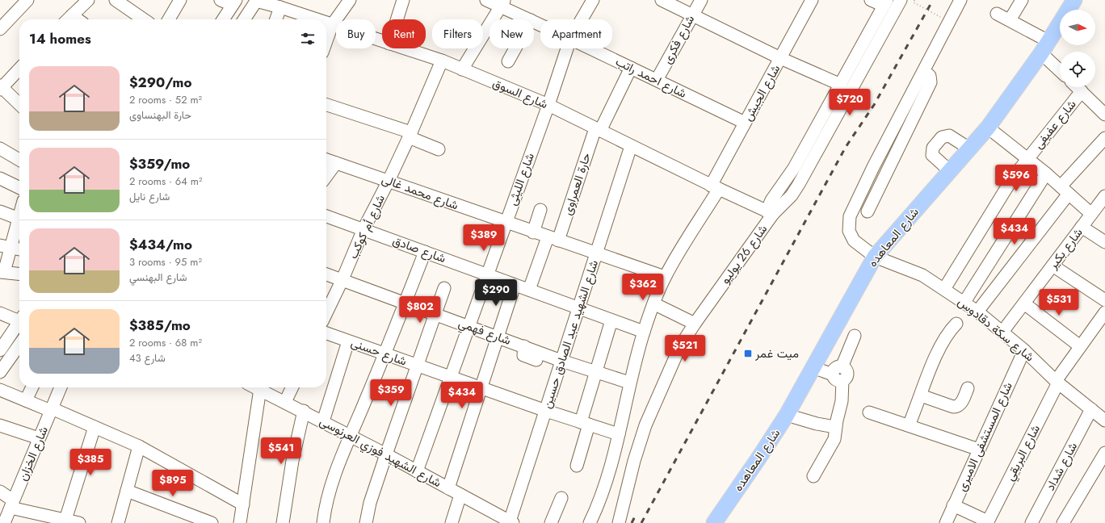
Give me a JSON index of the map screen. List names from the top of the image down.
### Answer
{
  "streets": {
    "main road": ["شارع المعاهده"],
    "street": [
      "شارع فكرى",
      "شارع احمد راتب",
      "شارع الجيش",
      "شارع السوق",
      "شارع عفيفى",
      "شارع الليثى",
      "حارة العمراوى",
      "شارع محمد غالى",
      "شارع أم كوكب",
      "شارع بكير",
      "شارع صادق",
      "شارع 26 يوليو",
      "شارع سكة دقادوس",
      "شارع فهمي",
      "شارع الشهيد عبد الصادق حسين",
      "شارع حسنى",
      "شارع المستشفى الاميرى",
      "شارع الشهيد فوزي العرنوسى",
      "شارع البريقي",
      "شارع الخزان",
      "شارع شداد"
    ]
  },
  "crossings": [
    ["شارع فكرى", "شارع احمد راتب"],
    ["شارع احمد راتب", "شارع الجيش"],
    ["شارع احمد راتب", "حارة العمراوى"],
    ["شارع الجيش", "شارع السوق"],
    ["شارع السوق", "شارع الليثى"],
    ["شارع السوق", "حارة العمراوى"],
    ["شارع السوق", "شارع أم كوكب"],
    ["شارع السوق", "شارع 26 يوليو"],
    ["شارع السوق", "شارع الشهيد عبد الصادق حسين"],
    ["شارع عفيفى", "شارع سكة دقادوس"],
    ["شارع الليثى", "شارع محمد غالى"],
    ["شارع الليثى", "شارع صادق"],
    ["شارع الليثى", "شارع فهمي"],
    ["شارع الليثى", "شارع حسنى"],
    ["شارع الليثى", "شارع الشهيد فوزي العرنوسى"],
    ["حارة العمراوى", "شارع محمد غالى"],
    ["حارة العمراوى", "شارع صادق"],
    ["شارع محمد غالى", "شارع أم كوكب"],
    ["شارع محمد غالى", "شارع الشهيد عبد الصادق حسين"],
    ["شارع أم كوكب", "شارع صادق"],
    ["شارع أم كوكب", "شارع فهمي"],
    ["شارع المعاهده", "شارع سكة دقادوس"],
    ["شارع بكير", "شارع سكة دقادوس"],
    ["شارع صادق", "شارع الشهيد عبد الصادق حسين"],
    ["شارع سكة دقادوس", "شارع المستشفى الاميرى"],
    ["شارع سكة دقادوس", "شارع البريقي"],
    ["شارع سكة دقادوس", "شارع شداد"],
    ["شارع فهمي", "شارع الشهيد عبد الصادق حسين"],
    ["شارع الشهيد عبد الصادق حسين", "شارع حسنى"],
    ["شارع الشهيد عبد الصادق حسين", "شارع الشهيد فوزي العرنوسى"]
  ],
  "places": {
    "transit": ["ميت غمر"]
  },
  "north": "right",
  "page": {
    "chip": [
      "Buy",
      "Rent",
      "Filters",
      "New",
      "Apartment"
    ],
    "heading": "14 homes",
    "list": [
      {
        "name": "$290/mo",
        "note": "2 rooms · 52 m² · حارة البهنساوى"
      },
      {
        "name": "$359/mo",
        "note": "2 rooms · 64 m² · شارع نايل"
      },
      {
        "name": "$434/mo",
        "note": "3 rooms · 95 m² · شارع البهنسي"
      },
      {
        "name": "$385/mo",
        "note": "2 rooms · 68 m² · شارع 43"
      }
    ],
    "price": [
      "$720",
      "$596",
      "$434",
      "$389",
      "$362",
      "$290",
      "$531",
      "$802",
      "$521",
      "$359",
      "$434",
      "$541",
      "$385",
      "$895"
    ]
  }
}
